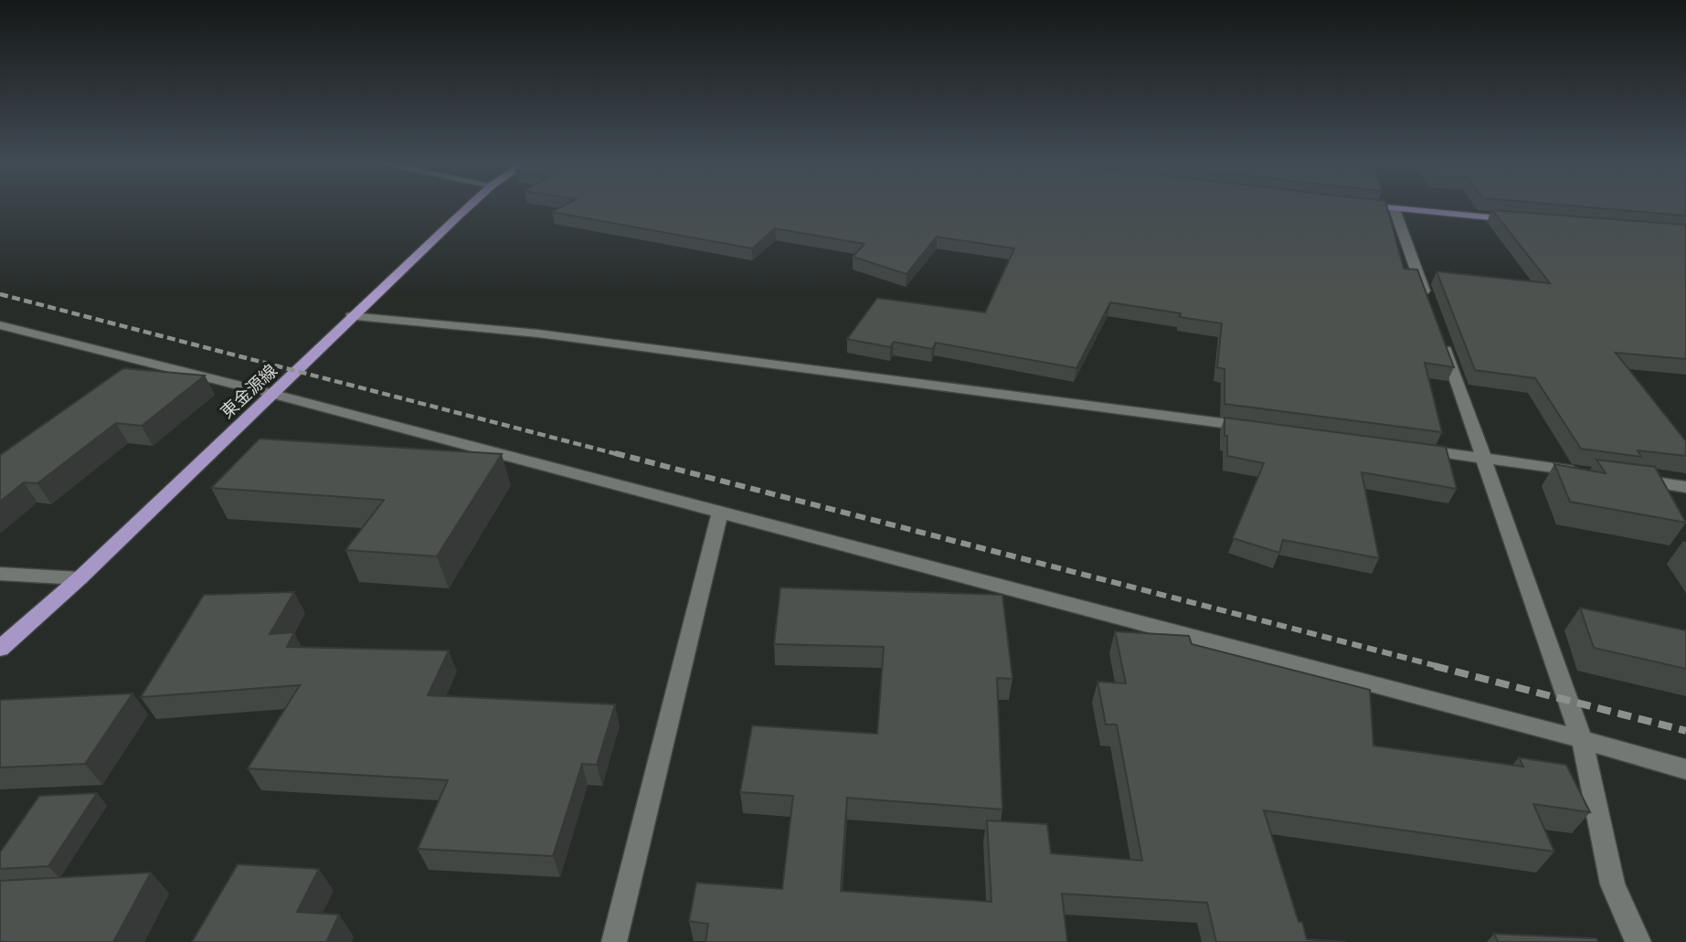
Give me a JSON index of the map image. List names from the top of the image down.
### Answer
{
  "streets": {
    "main road": ["東金源線"]
  }
}
